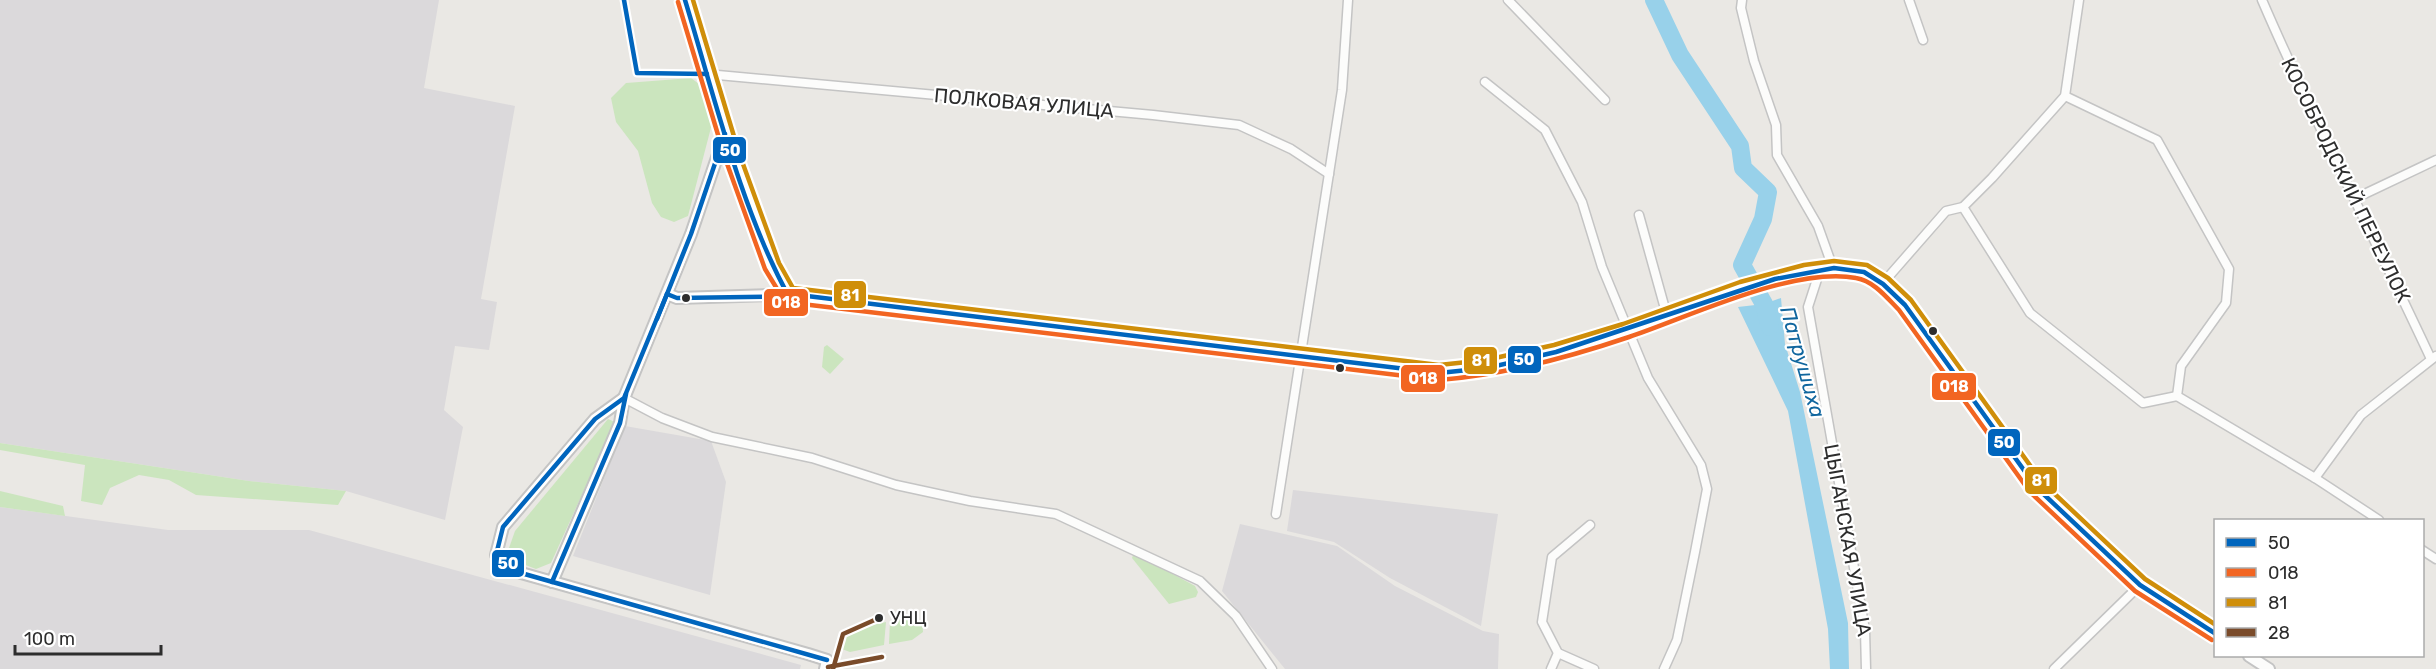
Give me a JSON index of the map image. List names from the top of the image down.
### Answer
{
  "streets": {
    "street": ["ПОЛКОВАЯ УЛИЦА", "КОСОБРОДСКИЙ ПЕРЕУЛОК", "ЦЫГАНСКАЯ УЛИЦА"]
  },
  "water": ["Патрушиха"],
  "places": ["УНЦ"],
  "lines": [
    "transit line 50",
    "transit line 81",
    "transit line 018",
    "transit line 28"
  ],
  "legend": [
    "50",
    "018",
    "81",
    "28"
  ],
  "scale_bar": "100 m"
}
